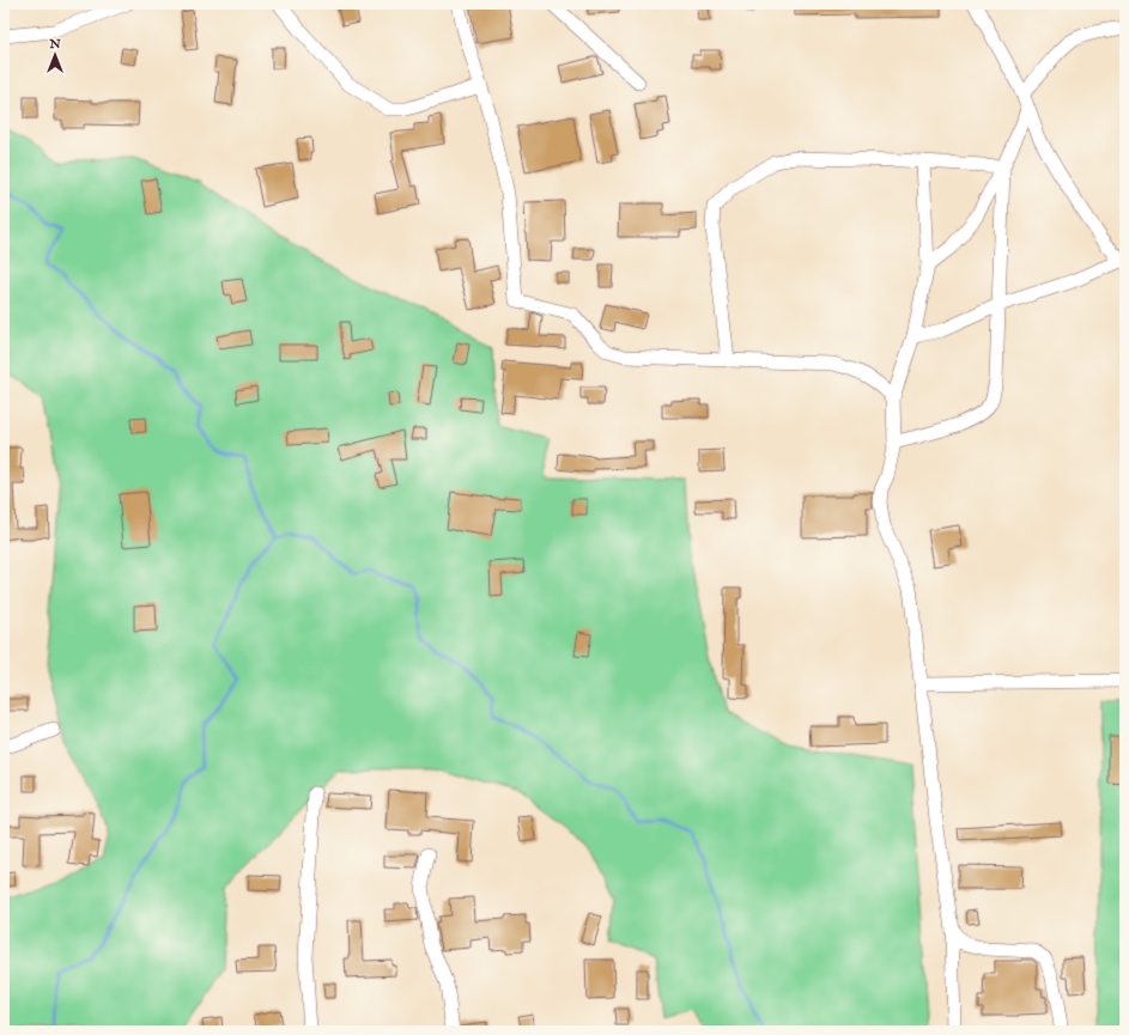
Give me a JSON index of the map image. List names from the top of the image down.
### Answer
{
  "north": "top"
}
